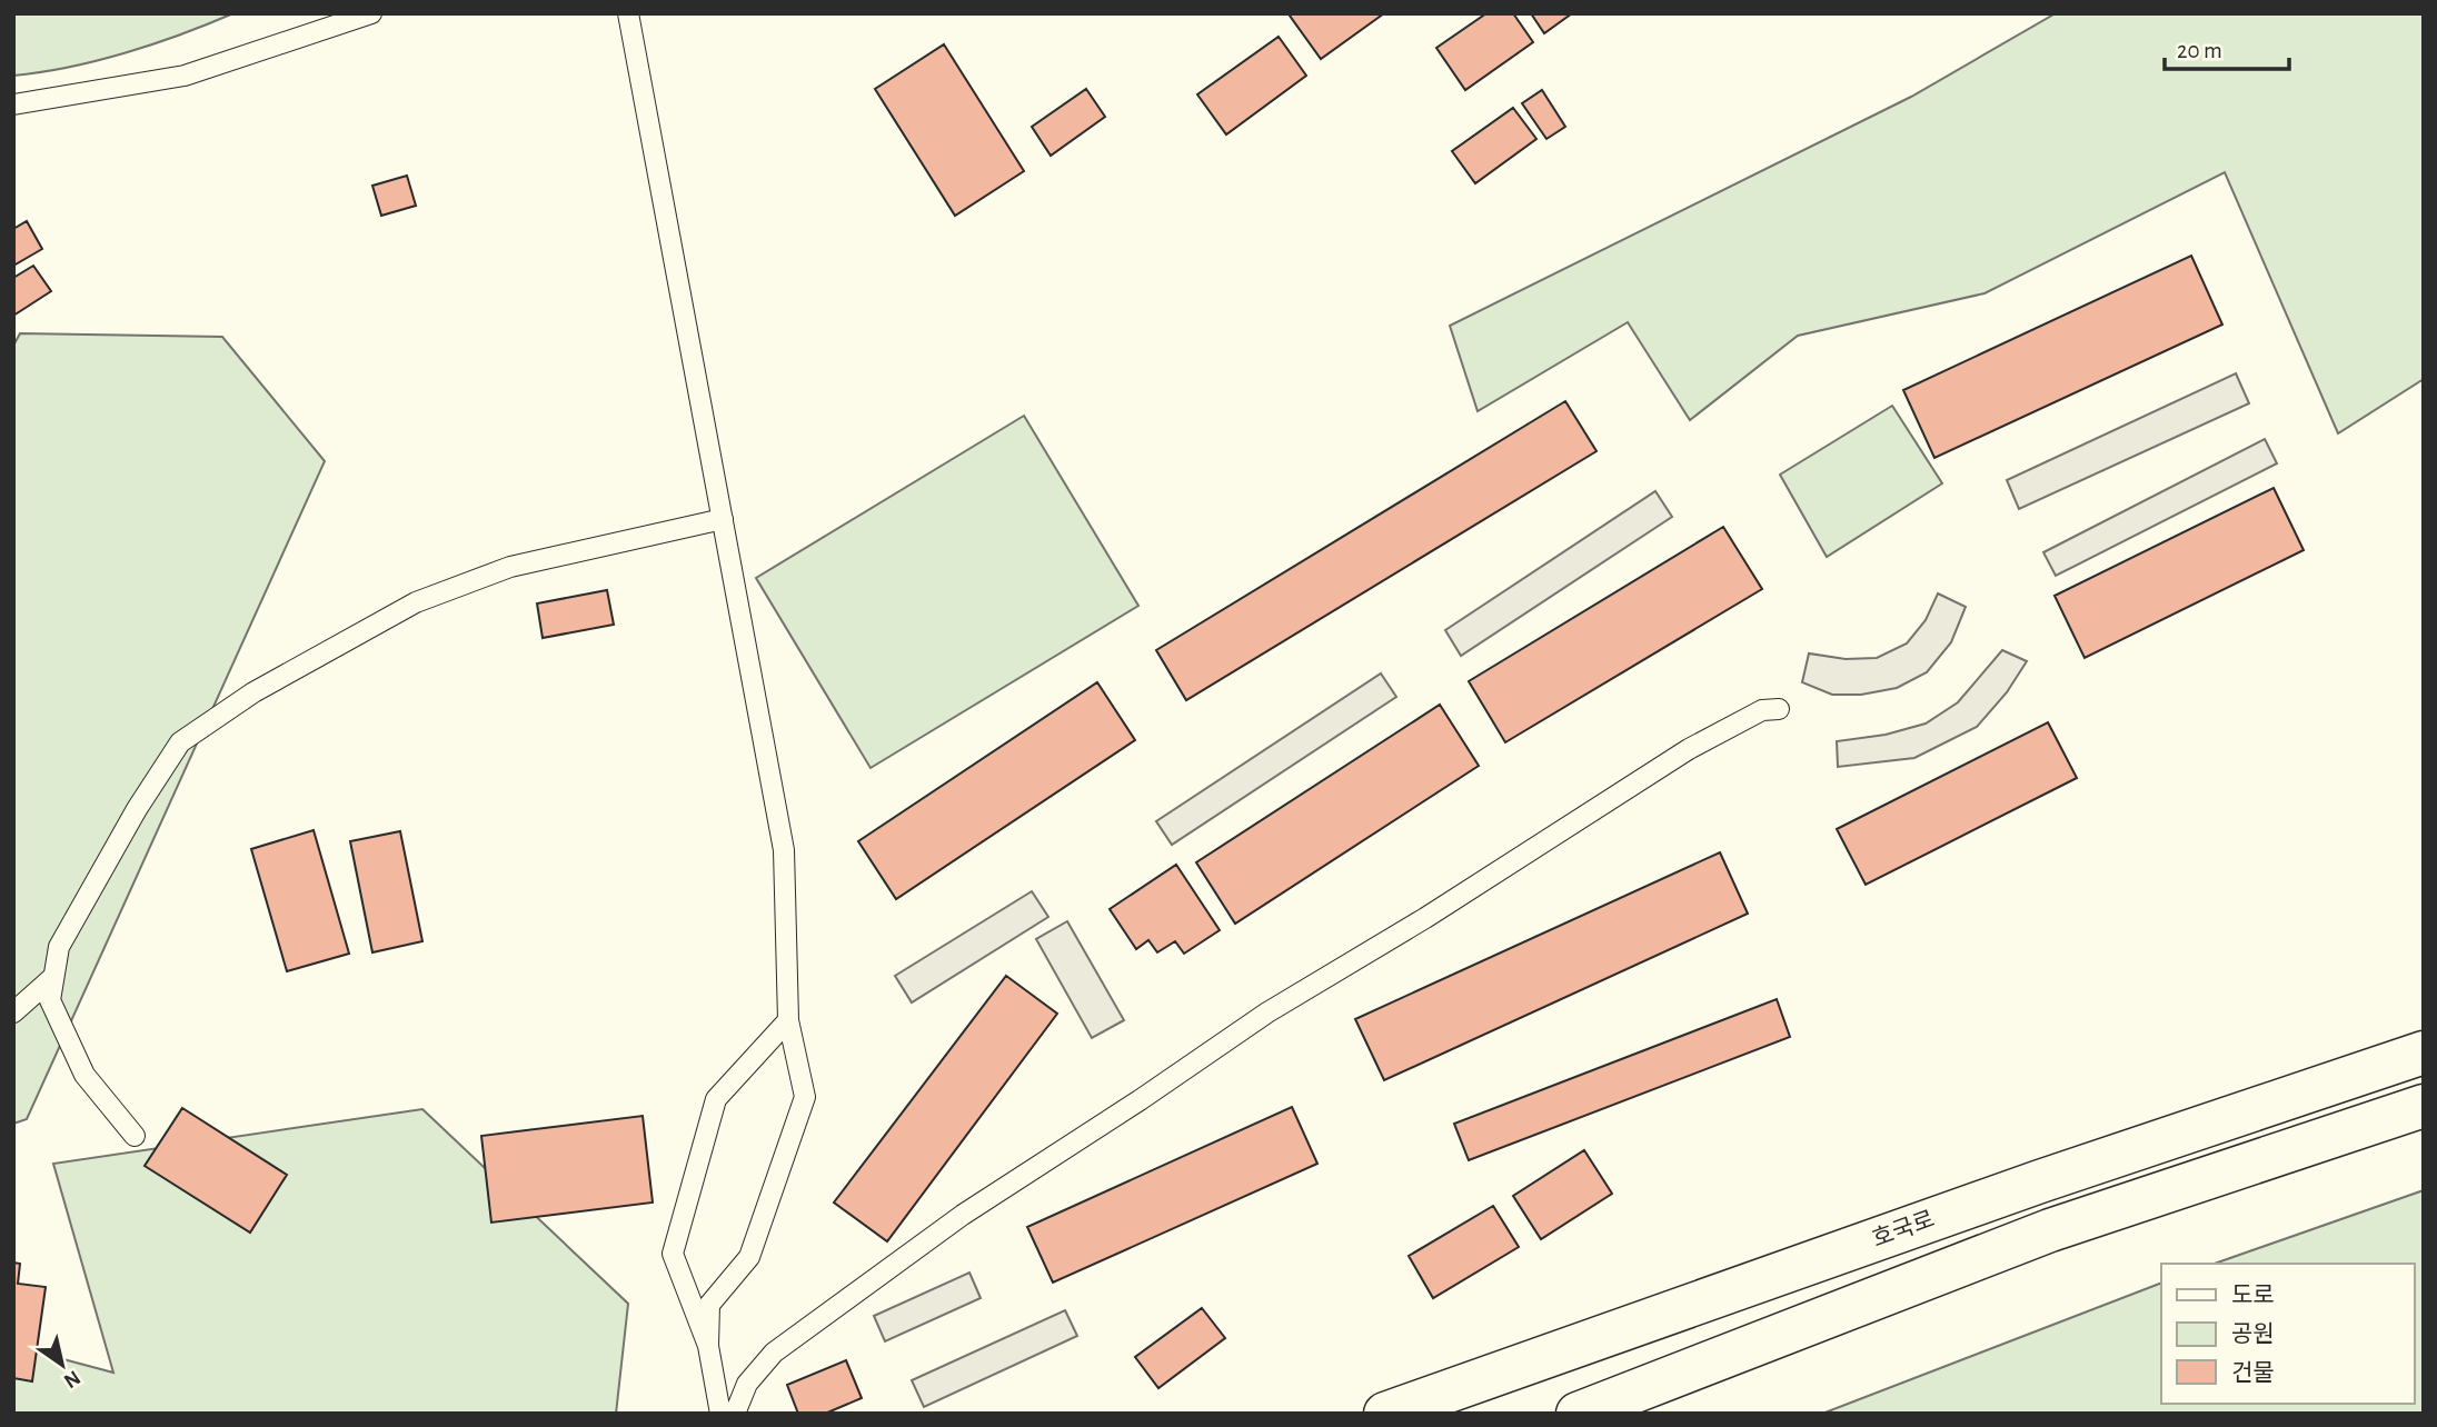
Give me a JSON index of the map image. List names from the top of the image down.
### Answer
{
  "streets": {
    "main road": ["호국로"]
  },
  "legend": ["도로", "공원", "건물"],
  "scale_bar": "20 m",
  "north": "bottom right"
}
